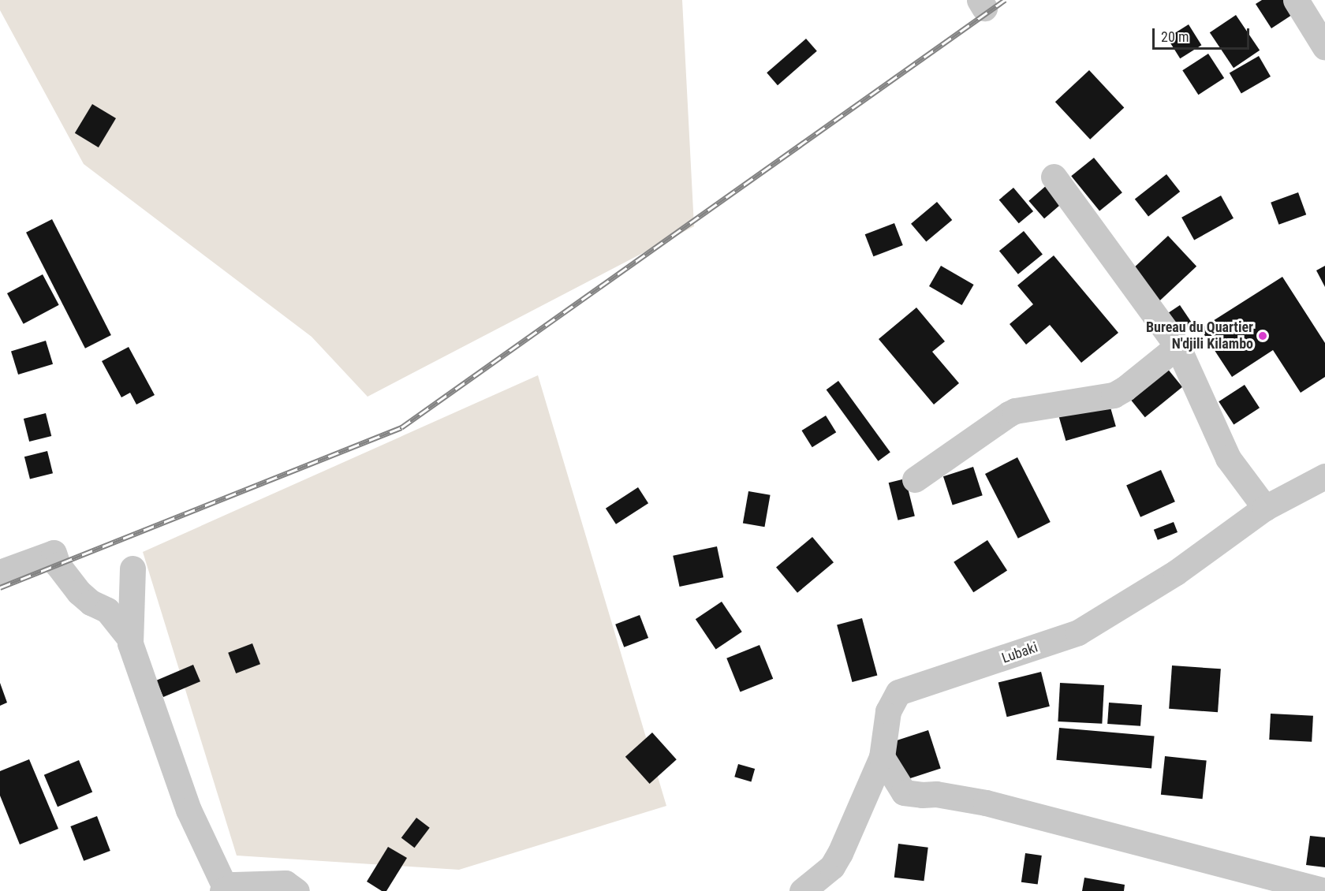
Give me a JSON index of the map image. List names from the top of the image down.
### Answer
{
  "streets": {
    "street": ["Lubaki"]
  },
  "places": ["Bureau du Quartier N'djili Kilambo"],
  "scale_bar": "20 m"
}
